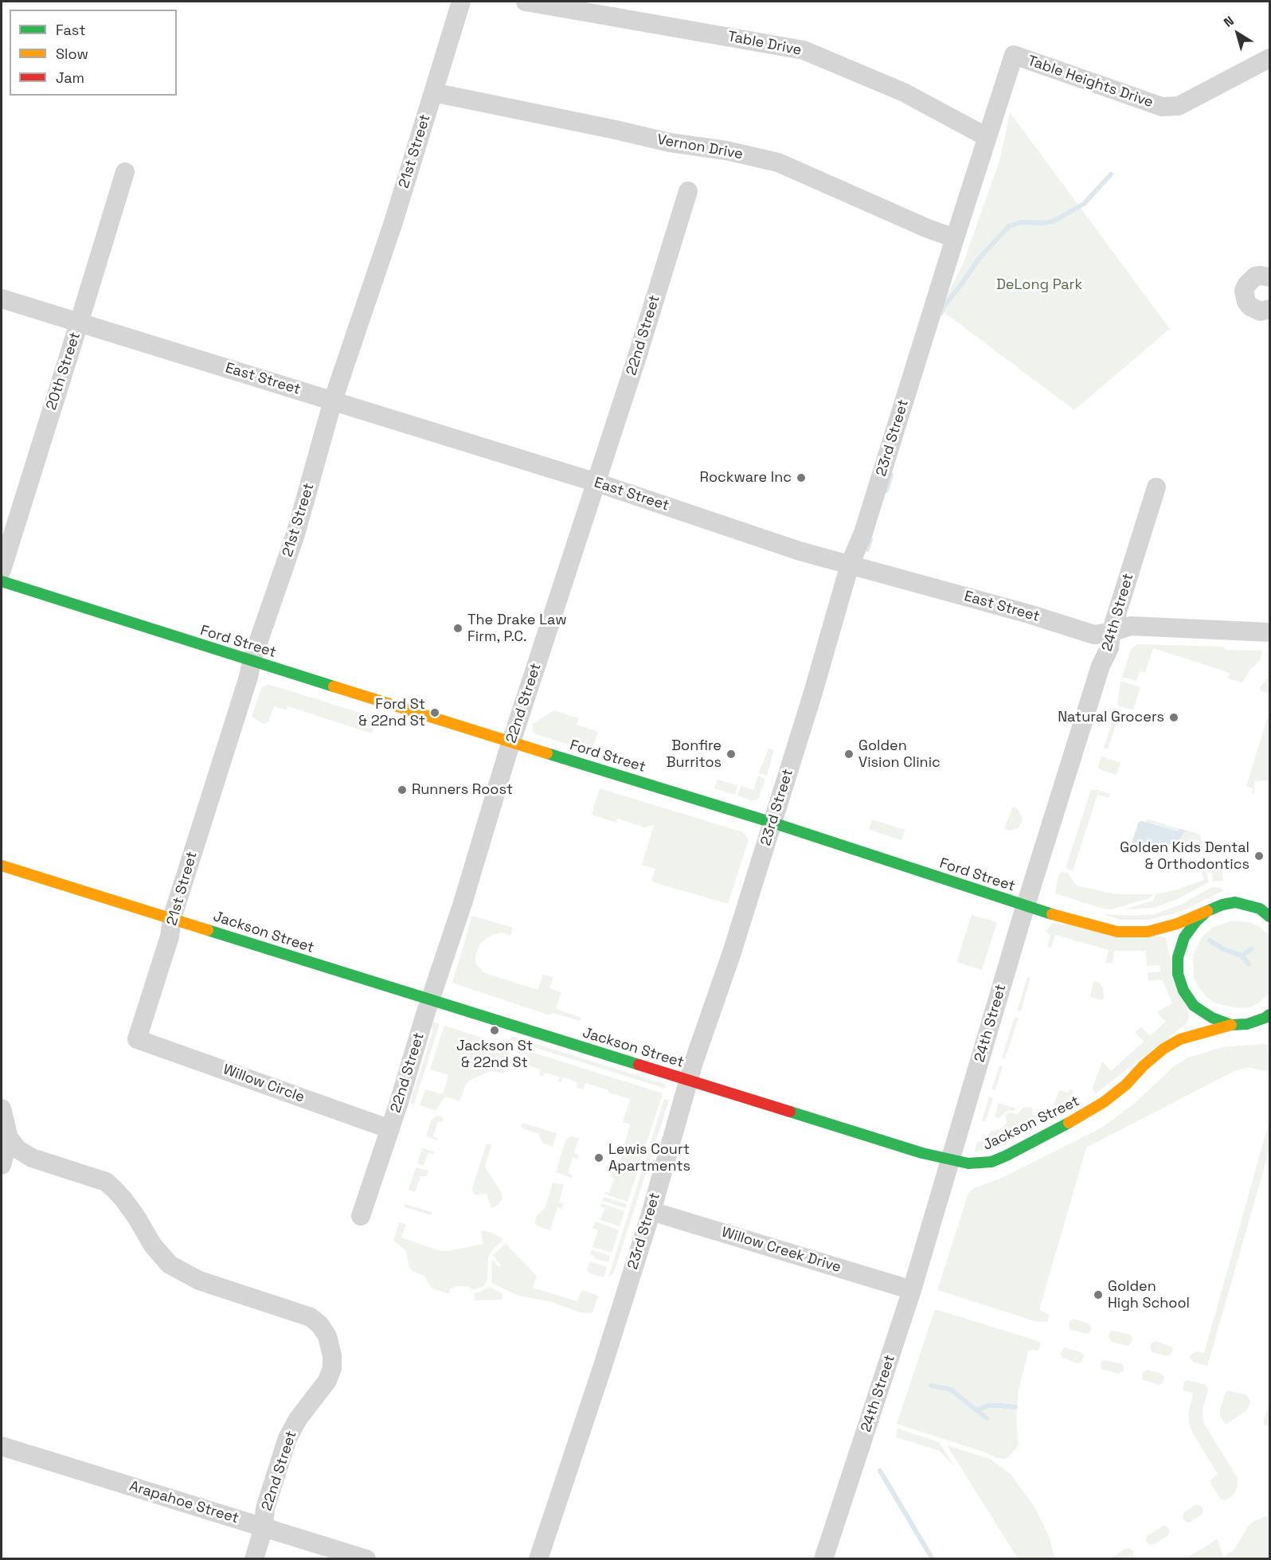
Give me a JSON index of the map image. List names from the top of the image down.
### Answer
{
  "streets": {
    "main road": ["Ford Street", "Jackson Street"],
    "street": [
      "Table Drive",
      "Table Heights Drive",
      "Vernon Drive",
      "21st Street",
      "22nd Street",
      "20th Street",
      "East Street",
      "23rd Street",
      "24th Street",
      "Willow Circle",
      "Willow Creek Drive",
      "Arapahoe Street"
    ]
  },
  "crossings": [
    ["Table Drive", "23rd Street"],
    ["Table Heights Drive", "23rd Street"],
    ["Vernon Drive", "21st Street"],
    ["Vernon Drive", "23rd Street"],
    ["21st Street", "East Street"],
    ["21st Street", "Ford Street"],
    ["21st Street", "Jackson Street"],
    ["21st Street", "Willow Circle"],
    ["22nd Street", "East Street"],
    ["22nd Street", "Ford Street"],
    ["22nd Street", "Jackson Street"],
    ["22nd Street", "Willow Circle"],
    ["22nd Street", "Arapahoe Street"],
    ["20th Street", "East Street"],
    ["East Street", "23rd Street"],
    ["East Street", "24th Street"],
    ["23rd Street", "Ford Street"],
    ["23rd Street", "Jackson Street"],
    ["23rd Street", "Willow Creek Drive"],
    ["24th Street", "Ford Street"],
    ["24th Street", "Jackson Street"],
    ["24th Street", "Willow Creek Drive"]
  ],
  "parks": ["DeLong Park"],
  "places": [
    "Rockware Inc",
    "The Drake Law Firm, P.C.",
    "Ford St & 22nd St",
    "Natural Grocers",
    "Bonfire Burritos",
    "Golden Vision Clinic",
    "Runners Roost",
    "Golden Kids Dental & Orthodontics",
    "Jackson St & 22nd St",
    "Lewis Court Apartments",
    "Golden High School"
  ],
  "legend": ["Fast", "Slow", "Jam"],
  "north": "top left"
}
